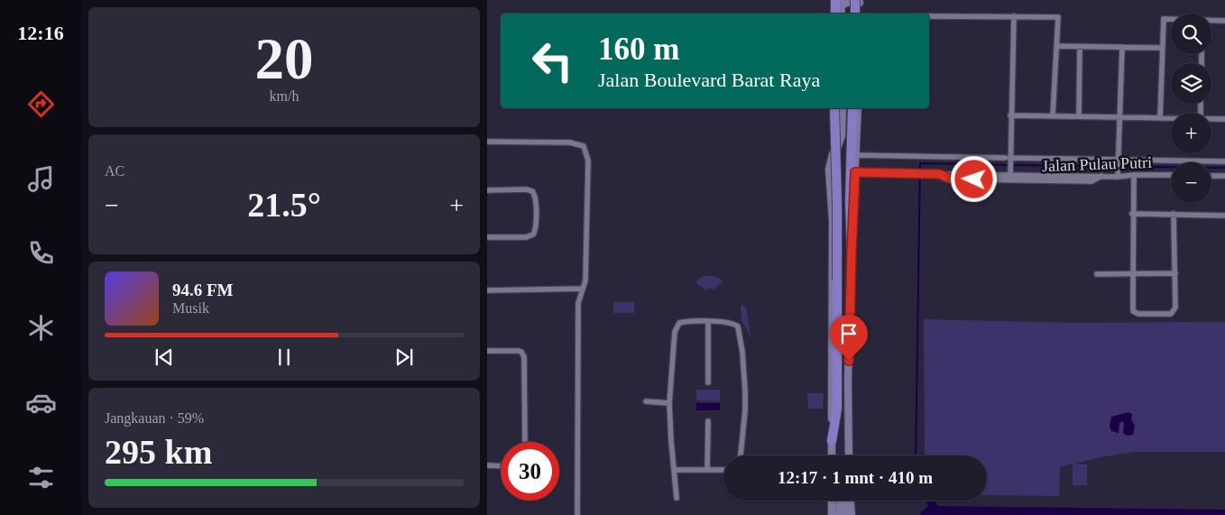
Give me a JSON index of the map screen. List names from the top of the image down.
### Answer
{
  "streets": {
    "street": ["Jalan Pulau Putri"]
  },
  "page": {
    "tabs": "12:16",
    "tile": [
      ["20", "km/h"],
      "AC",
      ["Jangkauan · 59%", "295 km"]
    ],
    "map_buttons": ["+", "−"],
    "turn": ["160 m", "Jalan Boulevard Barat Raya"],
    "heat": ["−", "21.5°", "+"],
    "song": ["94.6 FM", "Musik"],
    "limit": "30",
    "trip": "12:17 · 1 mnt · 410 m"
  }
}
